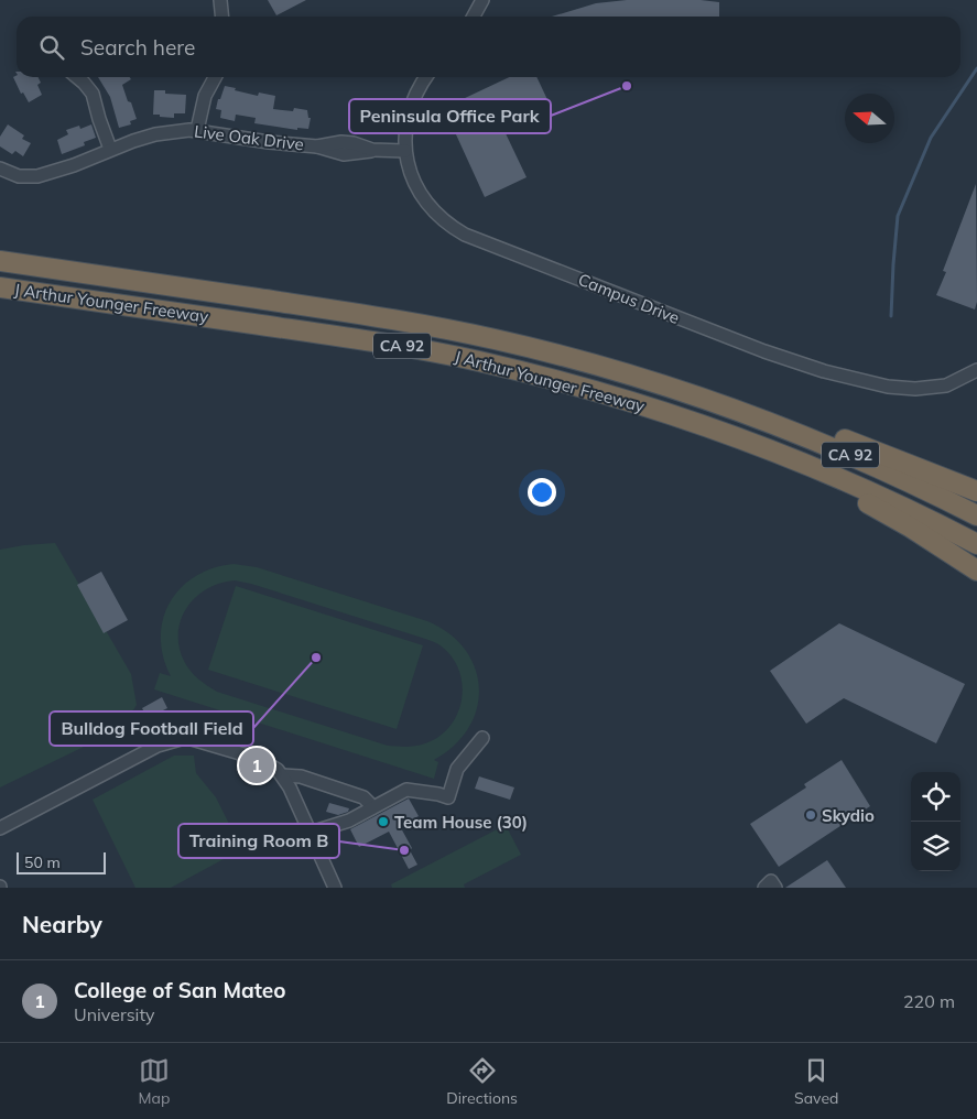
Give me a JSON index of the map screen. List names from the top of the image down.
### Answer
{
  "streets": {
    "highway": ["J Arthur Younger Freeway", "CA 92"],
    "street": ["Live Oak Drive", "Campus Drive"]
  },
  "crossings": [
    ["Live Oak Drive", "Campus Drive"]
  ],
  "places": [
    "Peninsula Office Park",
    "Bulldog Football Field",
    "Skydio",
    "Team House (30)",
    "Training Room B"
  ],
  "scale_bar": "50 m",
  "north": "left",
  "page": {
    "search": "Search here",
    "pins": "1",
    "scale": "50 m",
    "heading": "Nearby",
    "list": [
      {
        "mark": "1",
        "name": "College of San Mateo",
        "note": "University",
        "value": "220 m"
      }
    ],
    "nav": ["Map", "Directions", "Saved"]
  }
}
